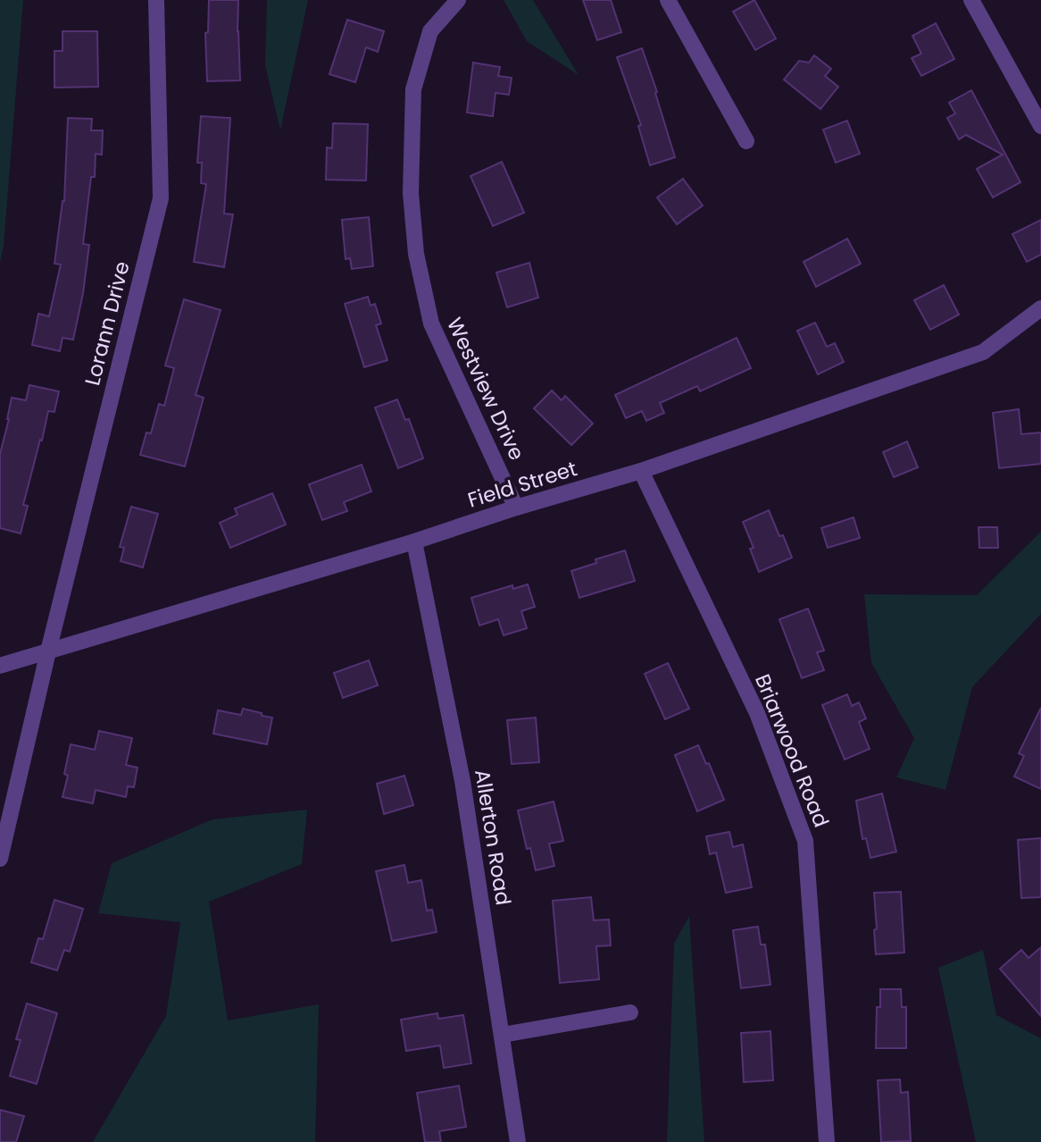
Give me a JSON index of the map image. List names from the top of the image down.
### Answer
{
  "streets": {
    "street": [
      "Lorann Drive",
      "Westview Drive",
      "Field Street",
      "Briarwood Road",
      "Allerton Road"
    ]
  },
  "crossings": [
    ["Lorann Drive", "Field Street"],
    ["Westview Drive", "Field Street"],
    ["Field Street", "Briarwood Road"],
    ["Field Street", "Allerton Road"]
  ]
}
